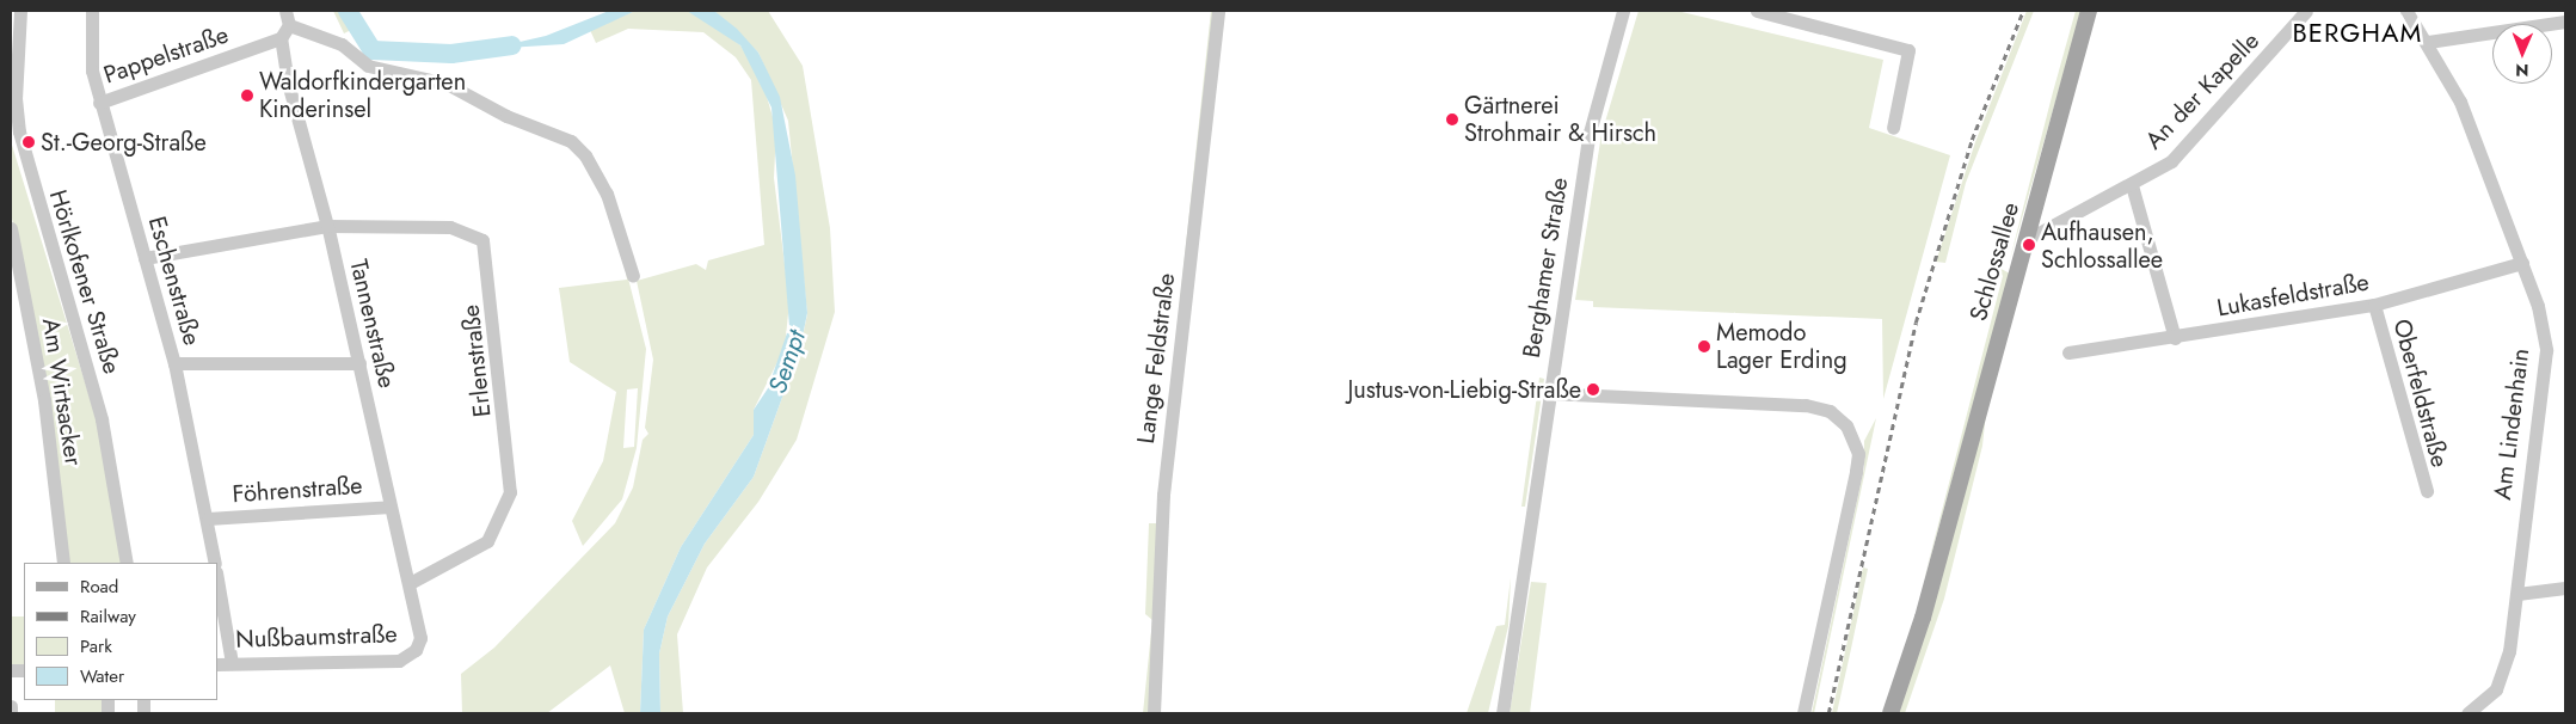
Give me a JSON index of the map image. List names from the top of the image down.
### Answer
{
  "streets": {
    "main road": ["Schlossallee"],
    "street": [
      "Pappelstraße",
      "An der Kapelle",
      "Berghamer Straße",
      "Eschenstraße",
      "Hörlkofener Straße",
      "Lukasfeldstraße",
      "Tannenstraße",
      "Lange Feldstraße",
      "Erlenstraße",
      "Am Wirtsacker",
      "Oberfeldstraße",
      "Am Lindenhain",
      "Föhrenstraße",
      "Nußbaumstraße"
    ]
  },
  "crossings": [
    ["Pappelstraße", "Eschenstraße"],
    ["Pappelstraße", "Tannenstraße"],
    ["An der Kapelle", "Schlossallee"],
    ["Eschenstraße", "Erlenstraße"],
    ["Eschenstraße", "Föhrenstraße"],
    ["Lukasfeldstraße", "Oberfeldstraße"],
    ["Lukasfeldstraße", "Am Lindenhain"],
    ["Tannenstraße", "Erlenstraße"],
    ["Tannenstraße", "Föhrenstraße"],
    ["Tannenstraße", "Nußbaumstraße"]
  ],
  "districts": ["BERGHAM"],
  "water": ["Sempt"],
  "places": [
    "Waldorfkindergarten Kinderinsel",
    "Gärtnerei Strohmair & Hirsch",
    "St.-Georg-Straße",
    "Aufhausen, Schlossallee",
    "Memodo Lager Erding",
    "Justus-von-Liebig-Straße"
  ],
  "legend": [
    "Road",
    "Railway",
    "Park",
    "Water"
  ],
  "north": "bottom"
}
